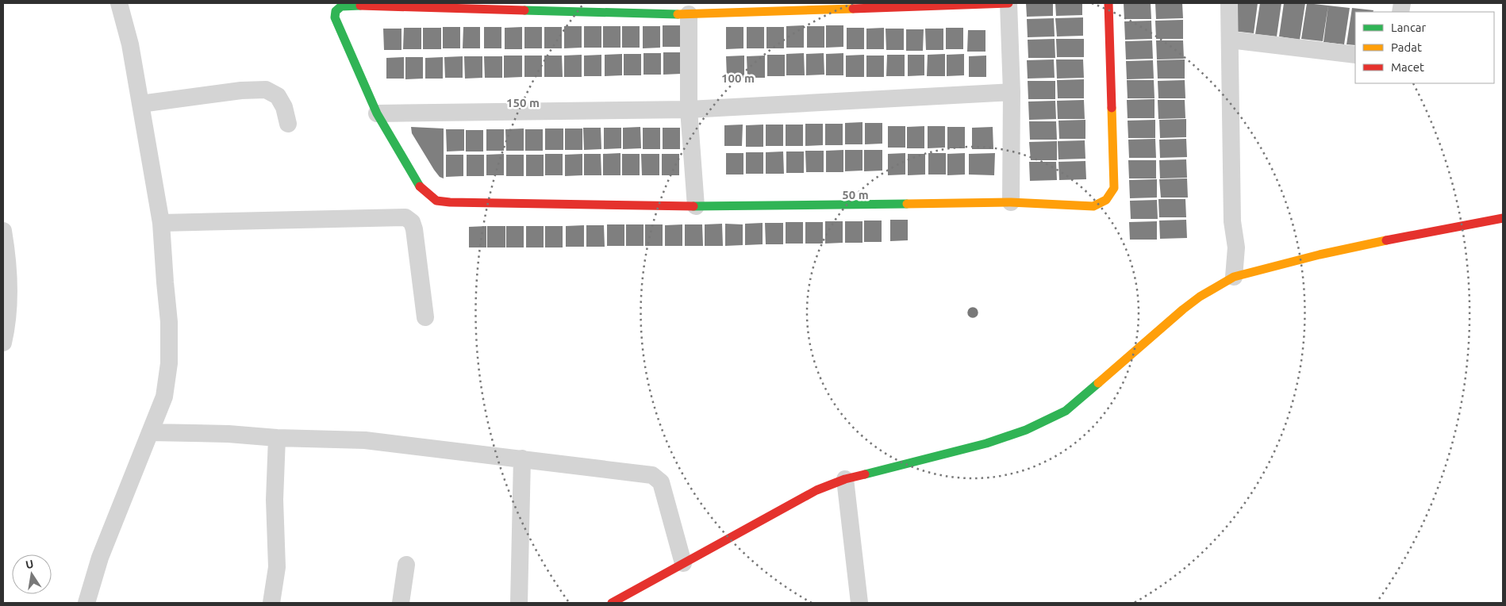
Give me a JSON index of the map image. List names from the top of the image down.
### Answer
{
  "legend": ["Lancar", "Padat", "Macet"],
  "north": "top",
  "rings": ["100 m", "150 m", "50 m"]
}
